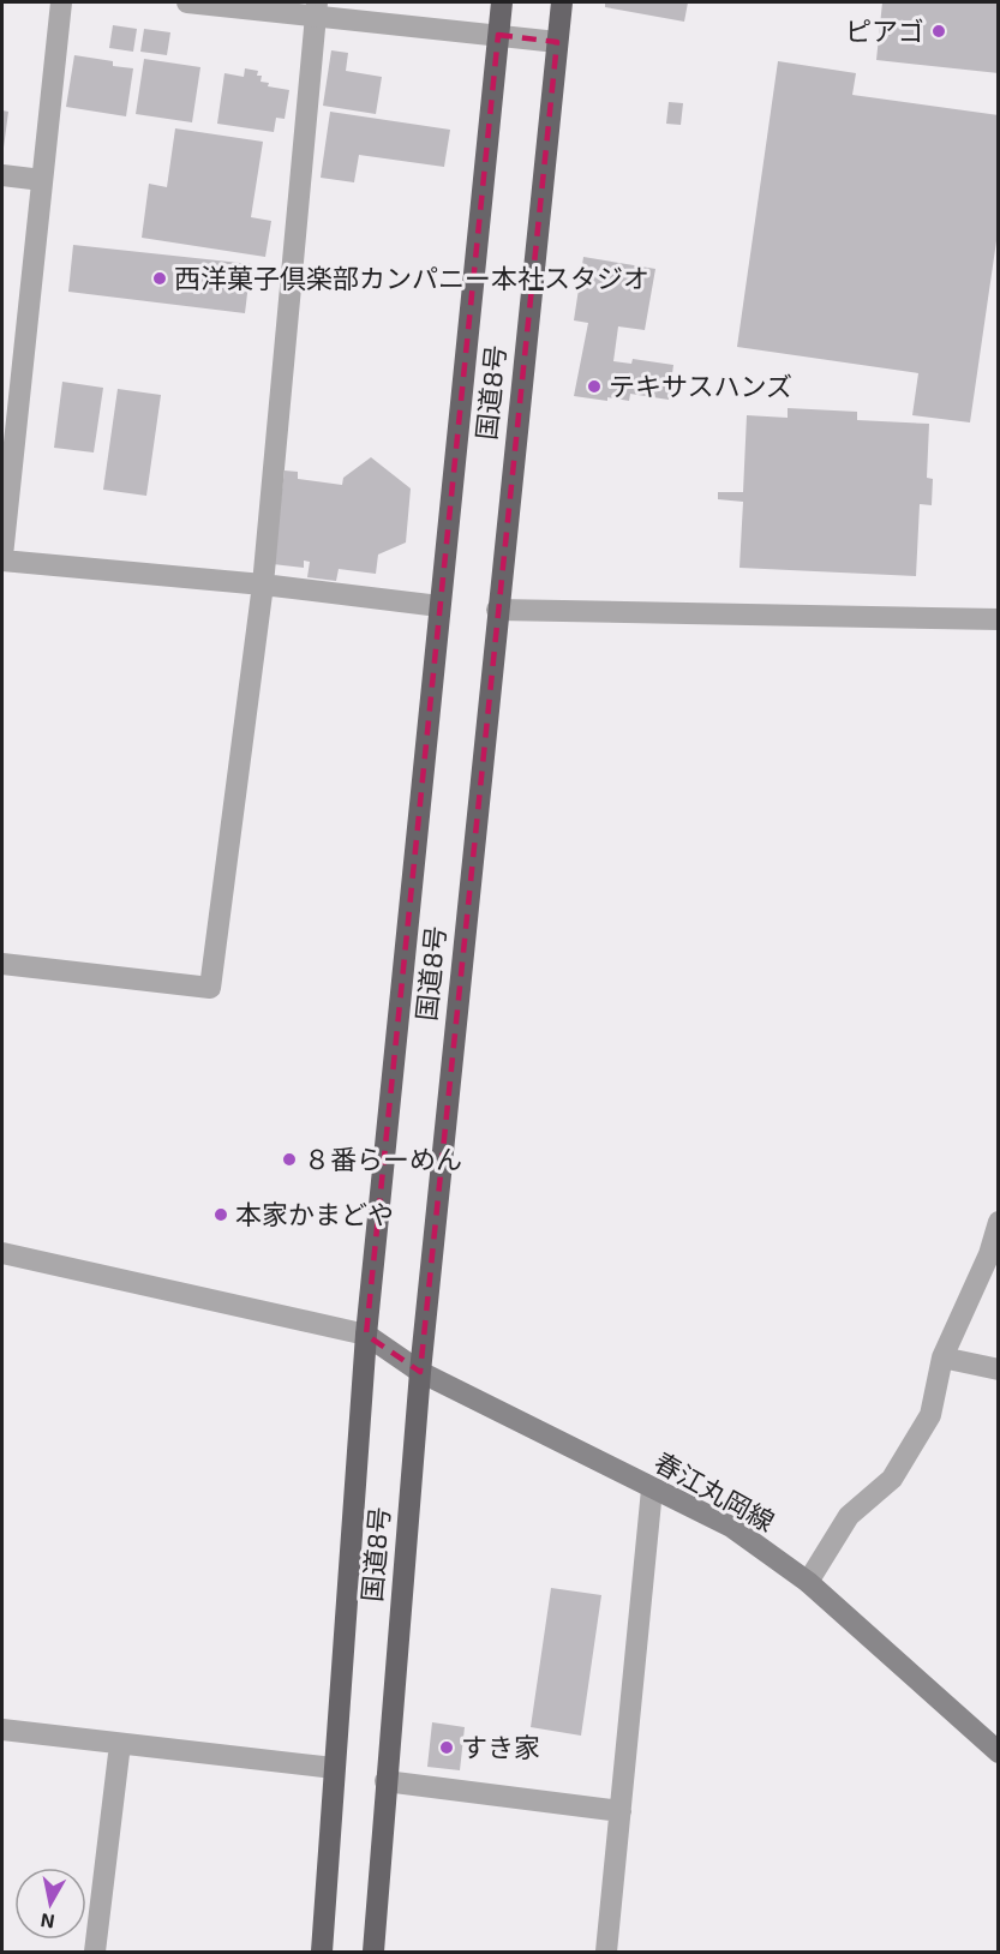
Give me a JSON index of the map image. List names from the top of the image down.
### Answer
{
  "streets": {
    "highway": ["国道8号"],
    "main road": ["春江丸岡線"]
  },
  "crossings": [
    ["国道8号", "春江丸岡線"]
  ],
  "places": [
    "ピアゴ",
    "西洋菓子倶楽部カンパニー本社スタジオ",
    "テキサスハンズ",
    "８番らーめん",
    "本家かまどや",
    "すき家"
  ],
  "north": "bottom"
}
